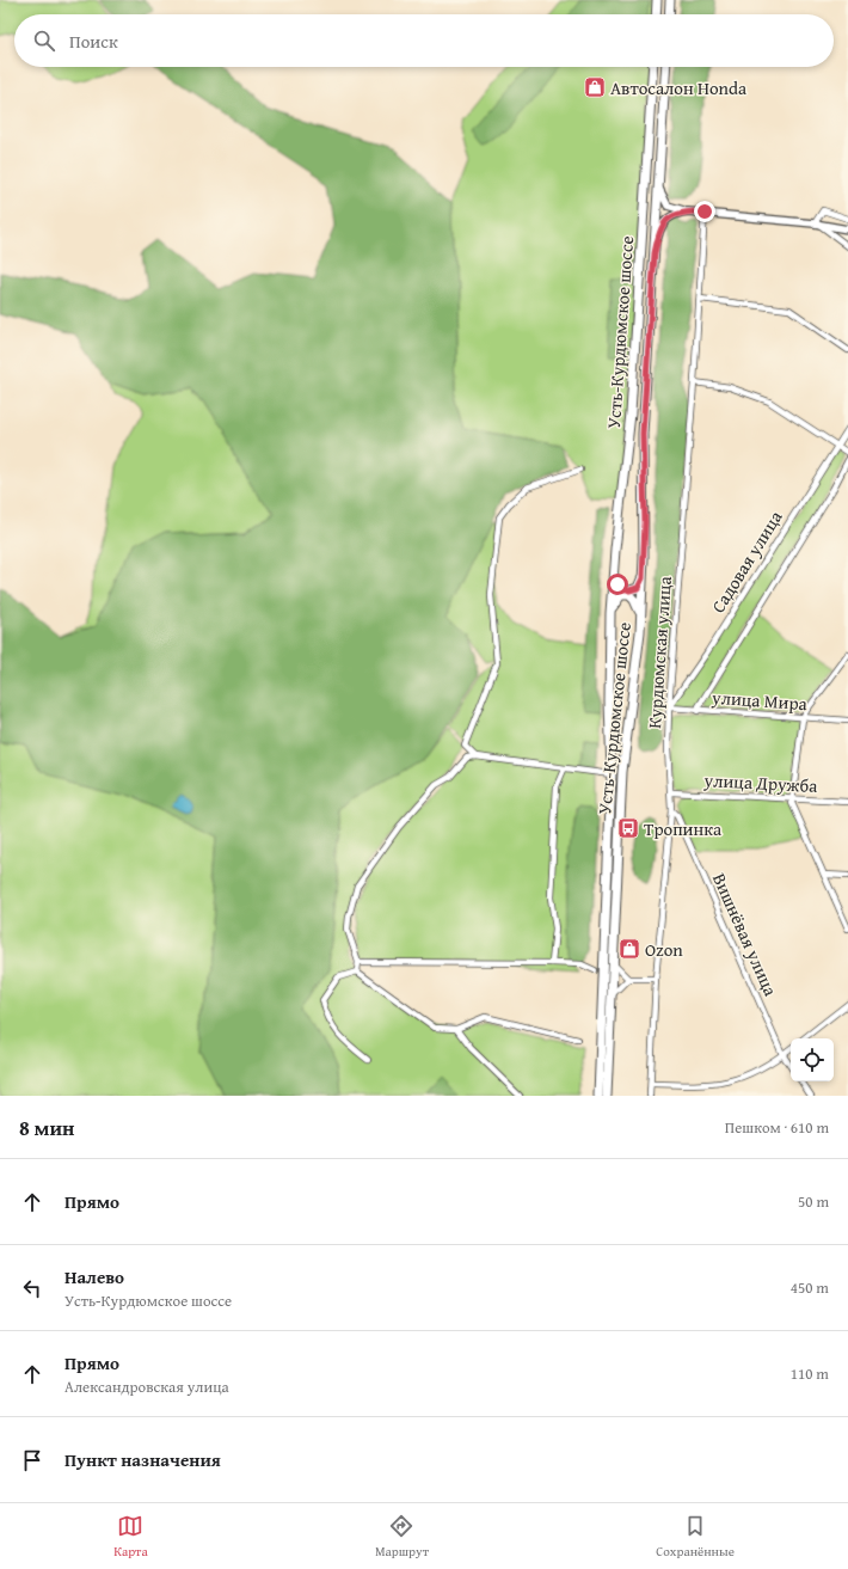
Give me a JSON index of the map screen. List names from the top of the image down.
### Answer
{
  "streets": {
    "main road": ["Усть-Курдюмское шоссе"],
    "street": [
      "Садовая улица",
      "Курдюмская улица",
      "улица Мира",
      "улица Дружба",
      "Вишнёвая улица"
    ]
  },
  "crossings": [
    ["Садовая улица", "Курдюмская улица"],
    ["Садовая улица", "улица Мира"],
    ["Курдюмская улица", "улица Мира"],
    ["Курдюмская улица", "улица Дружба"],
    ["Курдюмская улица", "Вишнёвая улица"]
  ],
  "places": {
    "shop": ["Автосалон Honda", "Ozon"],
    "bus stop": ["Тропинка"]
  },
  "page": {
    "search": "Поиск",
    "heading": ["8 мин", "Пешком · 610 m"],
    "list": [
      ["Прямо", "50 m"],
      ["Налево", "Усть-Курдюмское шоссе", "450 m"],
      ["Прямо", "Александровская улица", "110 m"],
      "Пункт назначения"
    ],
    "nav": ["Карта", "Маршрут", "Сохранённые"]
  }
}
